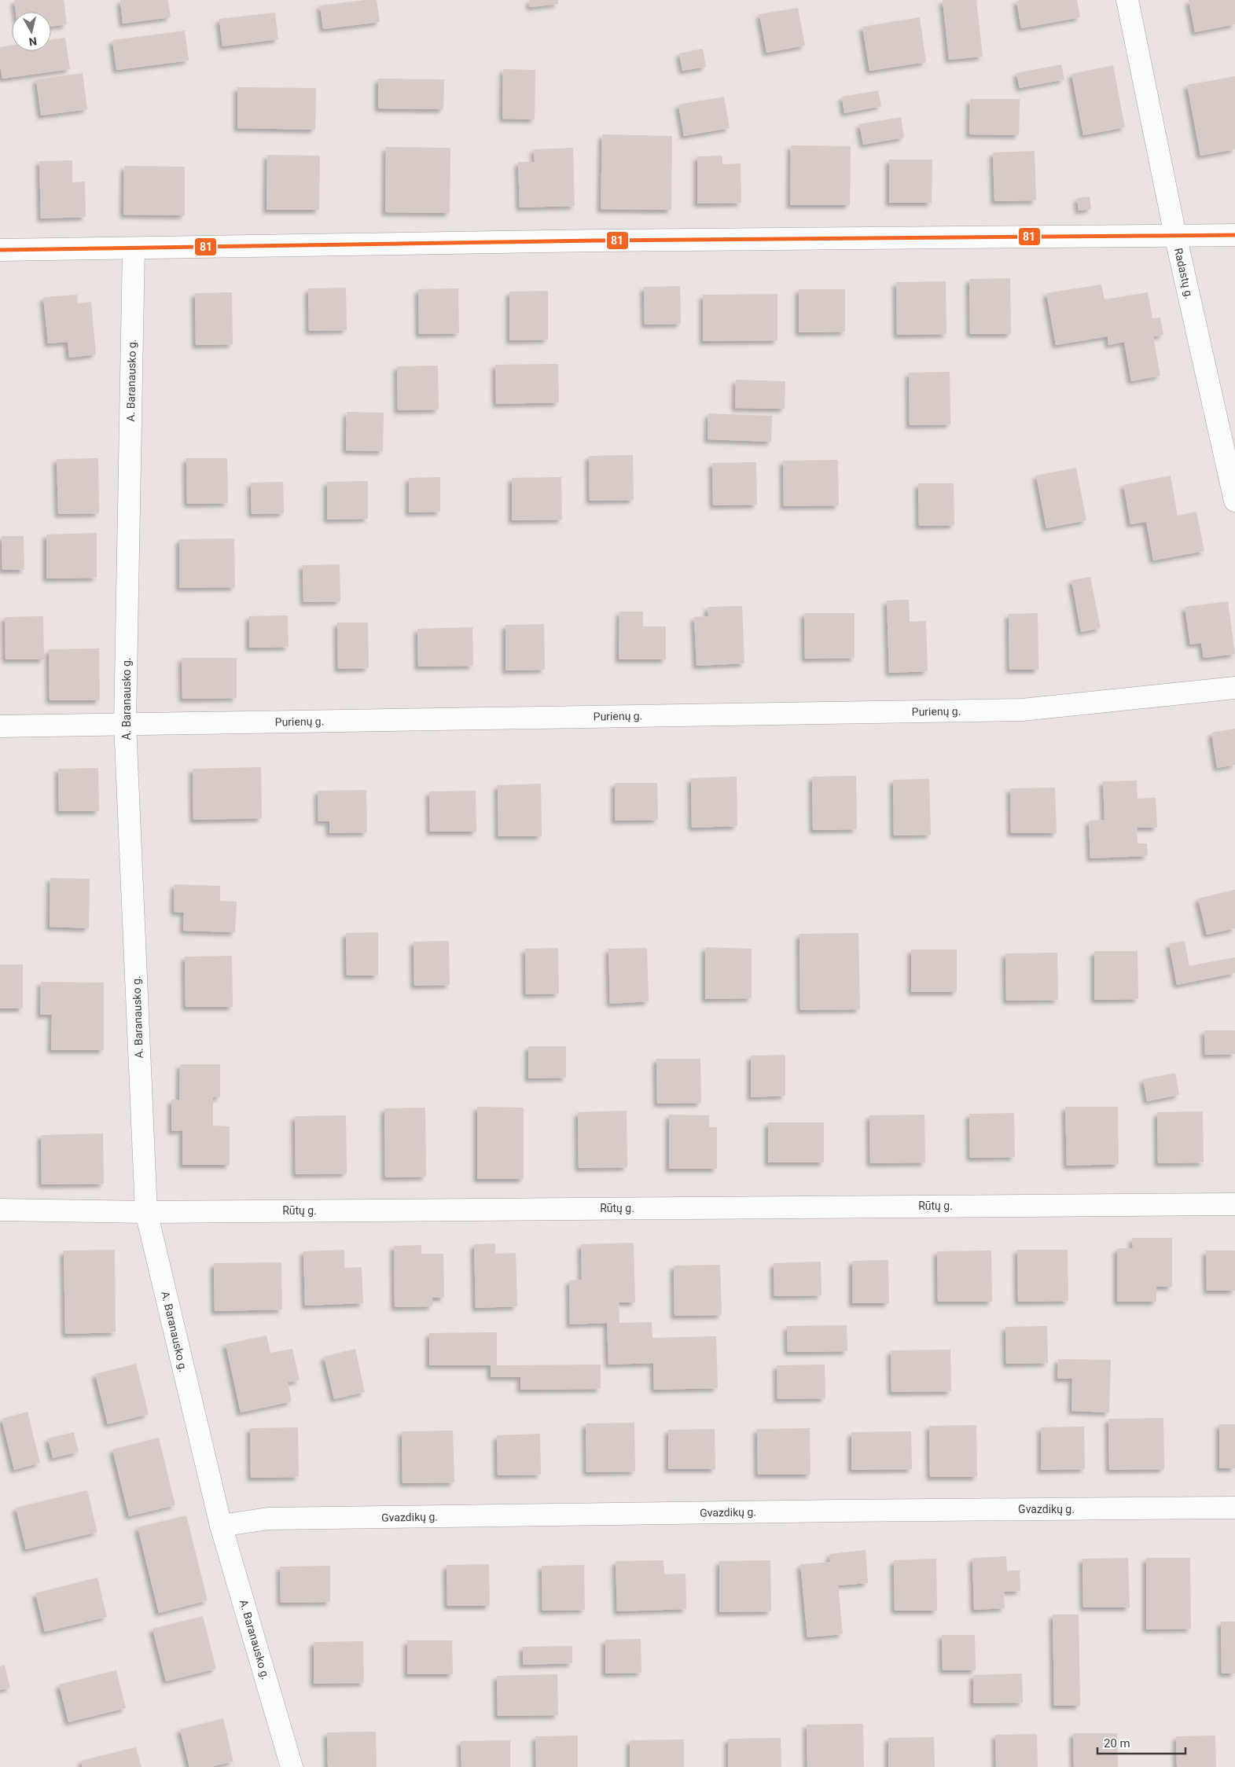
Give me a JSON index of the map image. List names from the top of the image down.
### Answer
{
  "streets": {
    "street": [
      "Radastų g.",
      "A. Baranausko g.",
      "Purienų g.",
      "Rūtų g.",
      "Gvazdikų g."
    ]
  },
  "crossings": [
    ["A. Baranausko g.", "Purienų g."],
    ["A. Baranausko g.", "Rūtų g."],
    ["A. Baranausko g.", "Gvazdikų g."]
  ],
  "lines": ["transit line 81"],
  "scale_bar": "20 m",
  "north": "bottom"
}
